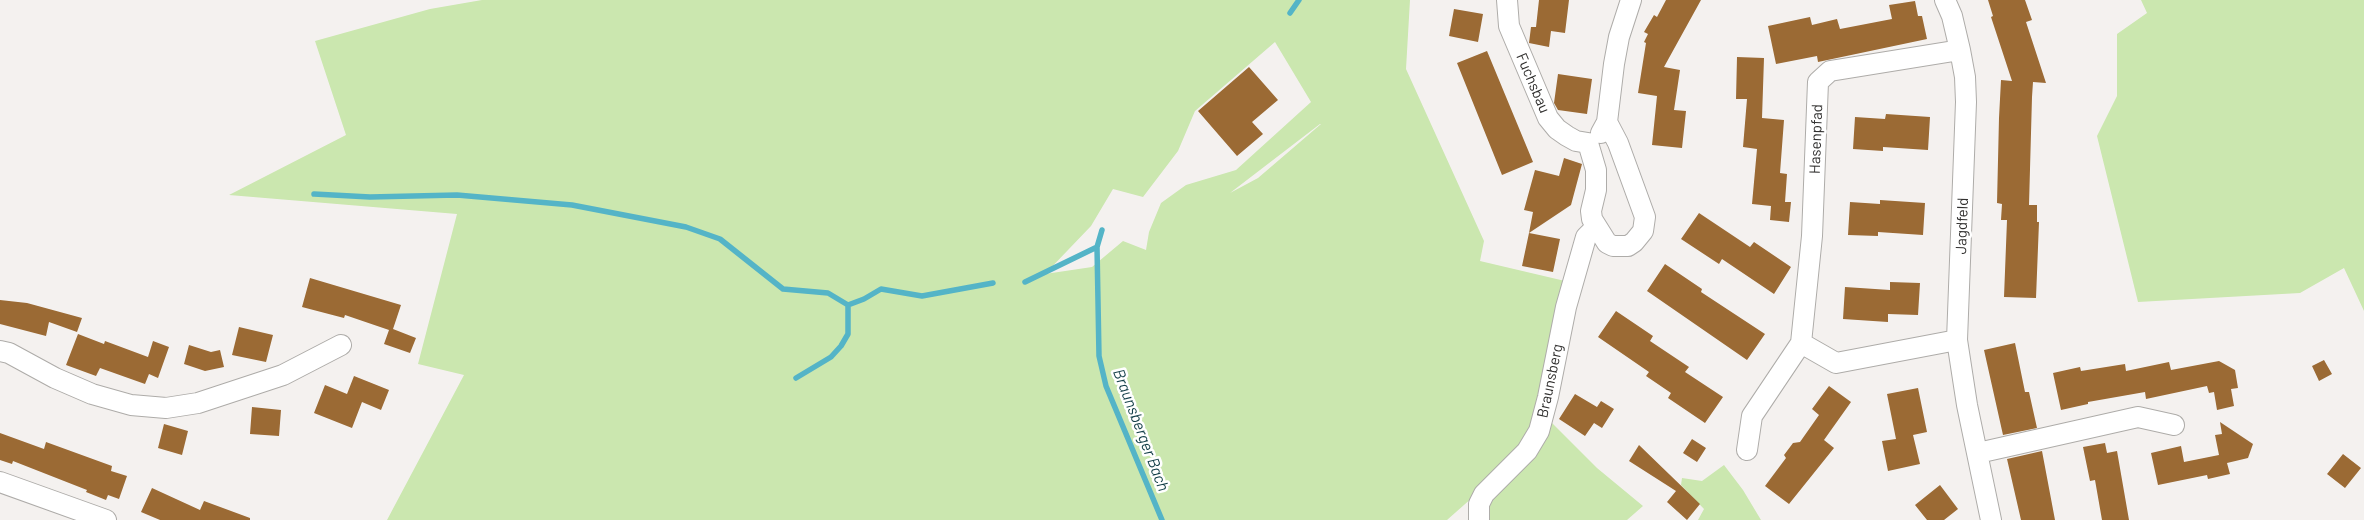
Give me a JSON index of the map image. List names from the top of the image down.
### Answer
{
  "streets": {
    "street": [
      "Fuchsbau",
      "Hasenpfad",
      "Jagdfeld",
      "Braunsberg"
    ]
  },
  "crossings": [
    ["Hasenpfad", "Jagdfeld"]
  ],
  "water": ["Braunsberger Bach"]
}
